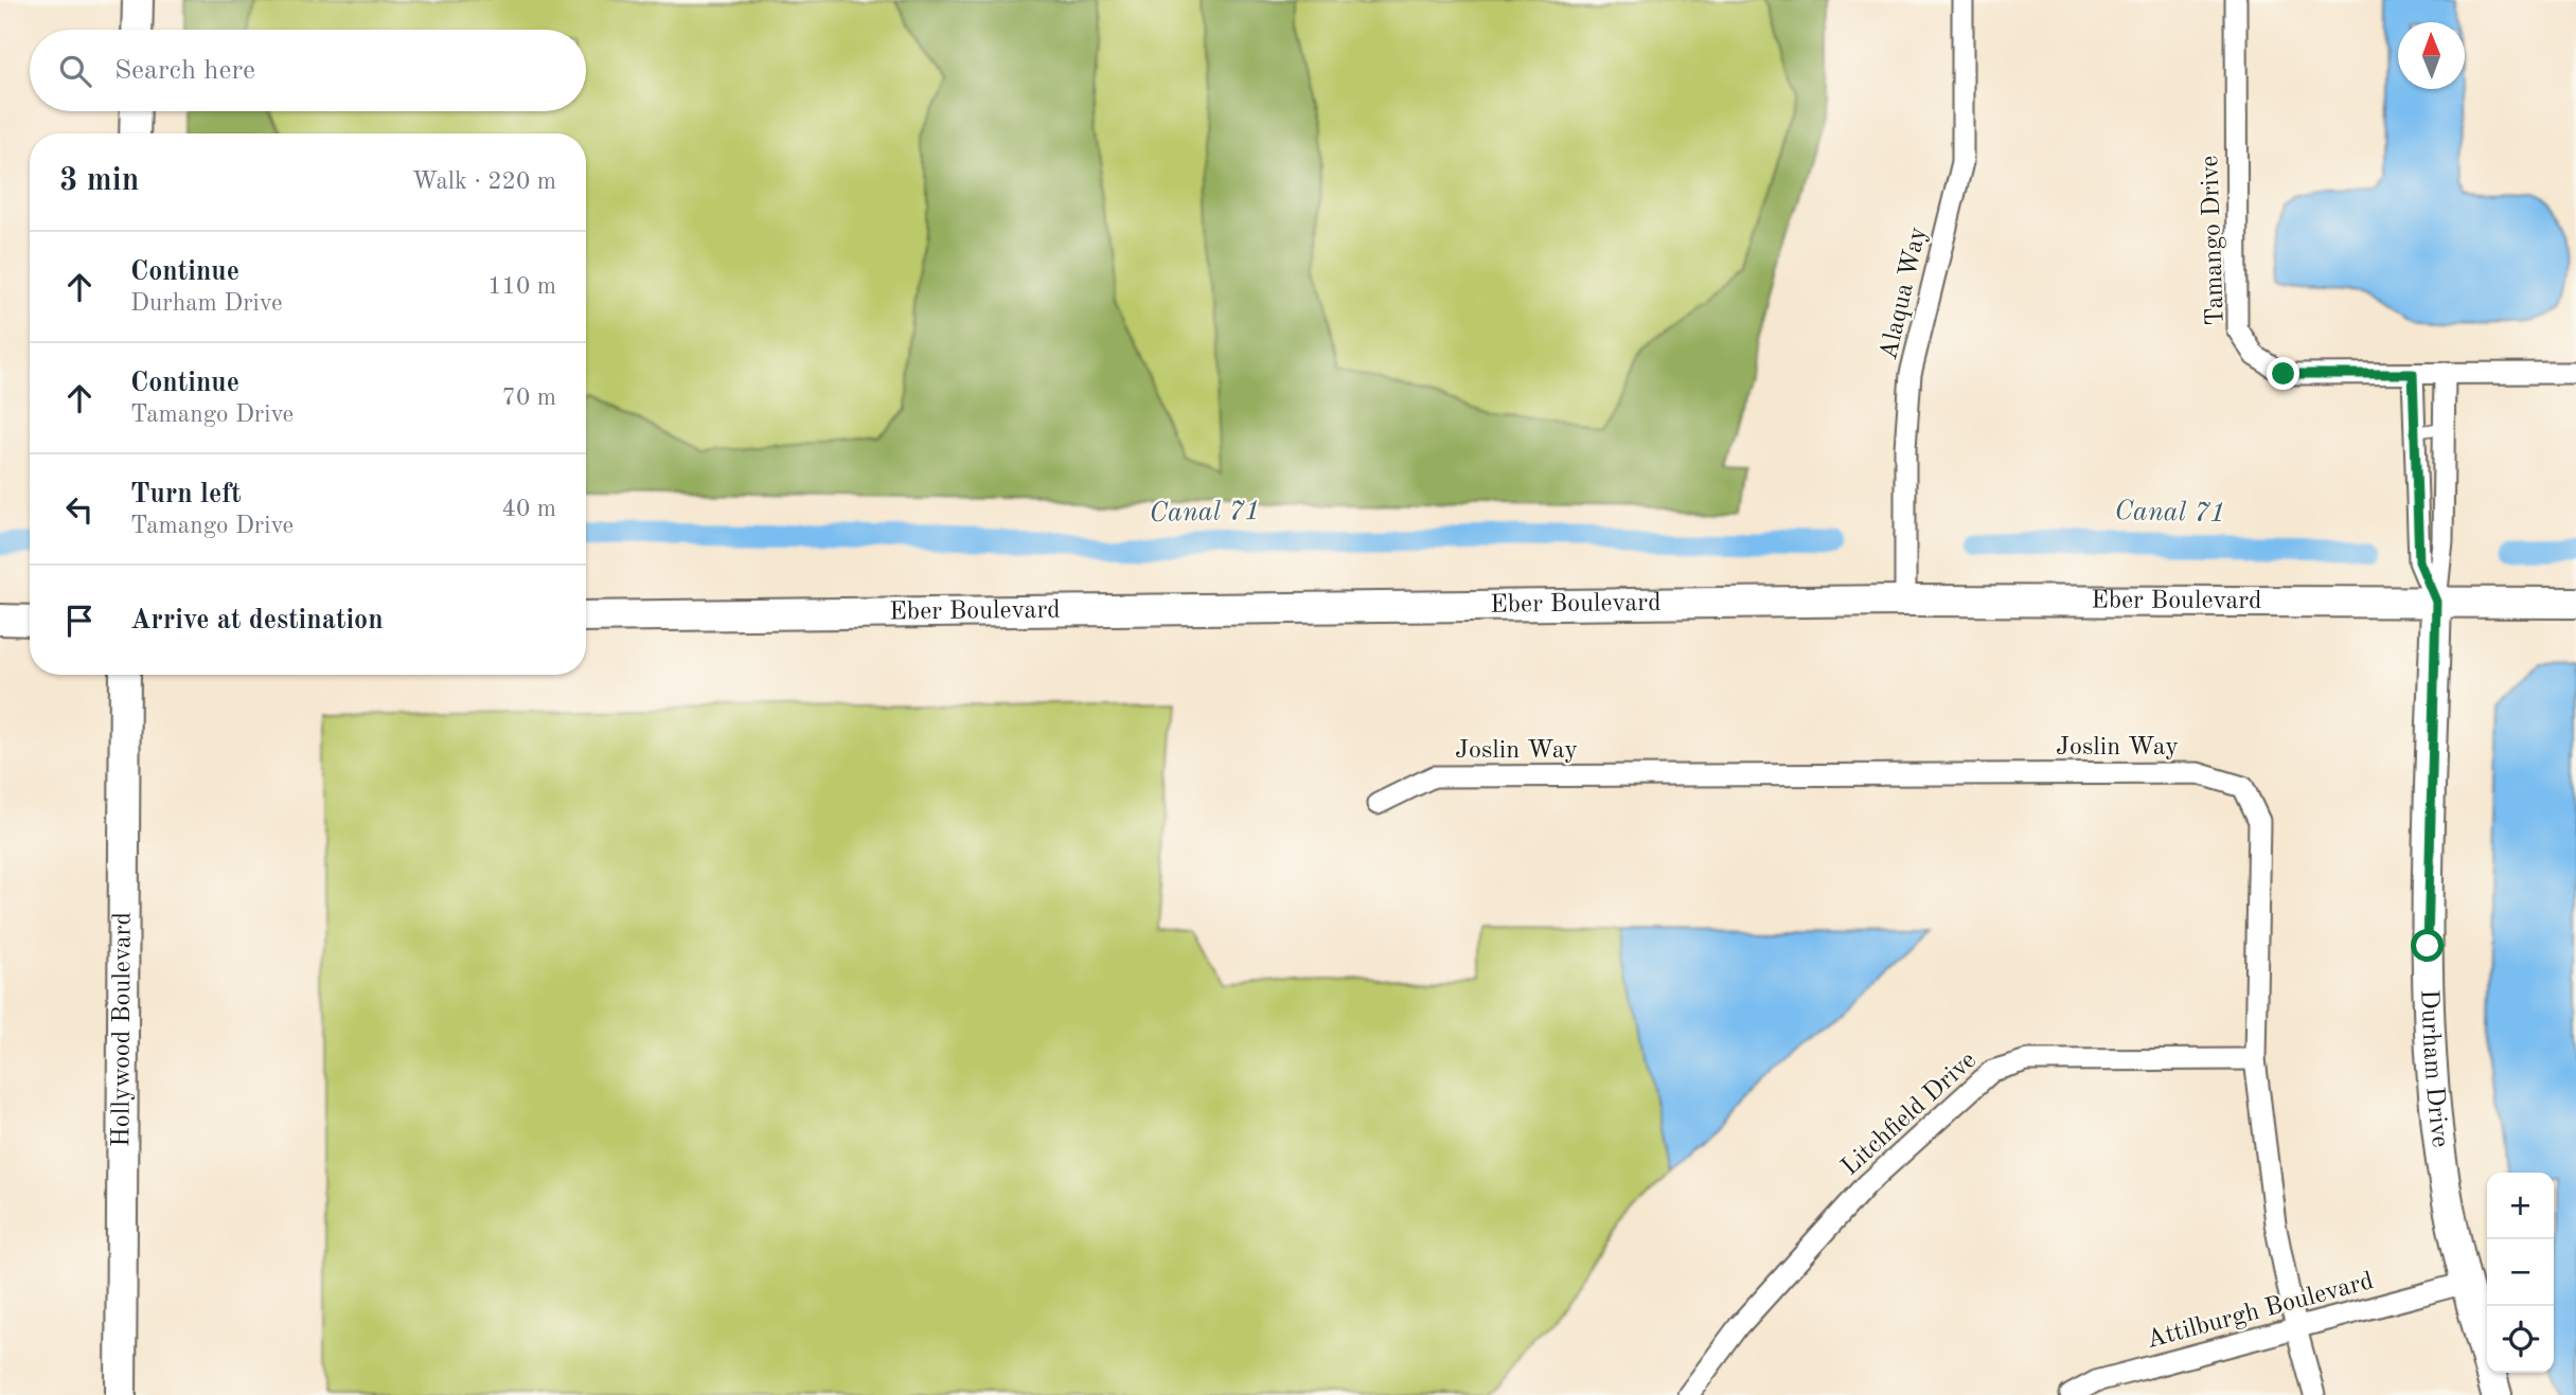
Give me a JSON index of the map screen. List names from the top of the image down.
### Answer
{
  "streets": {
    "street": [
      "Tamango Drive",
      "Alaqua Way",
      "Eber Boulevard",
      "Joslin Way",
      "Hollywood Boulevard",
      "Durham Drive",
      "Litchfield Drive",
      "Attilburgh Boulevard"
    ]
  },
  "crossings": [
    ["Alaqua Way", "Eber Boulevard"],
    ["Eber Boulevard", "Durham Drive"],
    ["Joslin Way", "Litchfield Drive"],
    ["Joslin Way", "Attilburgh Boulevard"],
    ["Durham Drive", "Attilburgh Boulevard"]
  ],
  "water": ["Canal 71"],
  "north": "top",
  "page": {
    "search": "Search here",
    "heading": ["3 min", "Walk · 220 m"],
    "list": [
      ["Continue", "Durham Drive", "110 m"],
      ["Continue", "Tamango Drive", "70 m"],
      ["Turn left", "Tamango Drive", "40 m"],
      "Arrive at destination"
    ],
    "map_buttons": ["+", "−"]
  }
}
